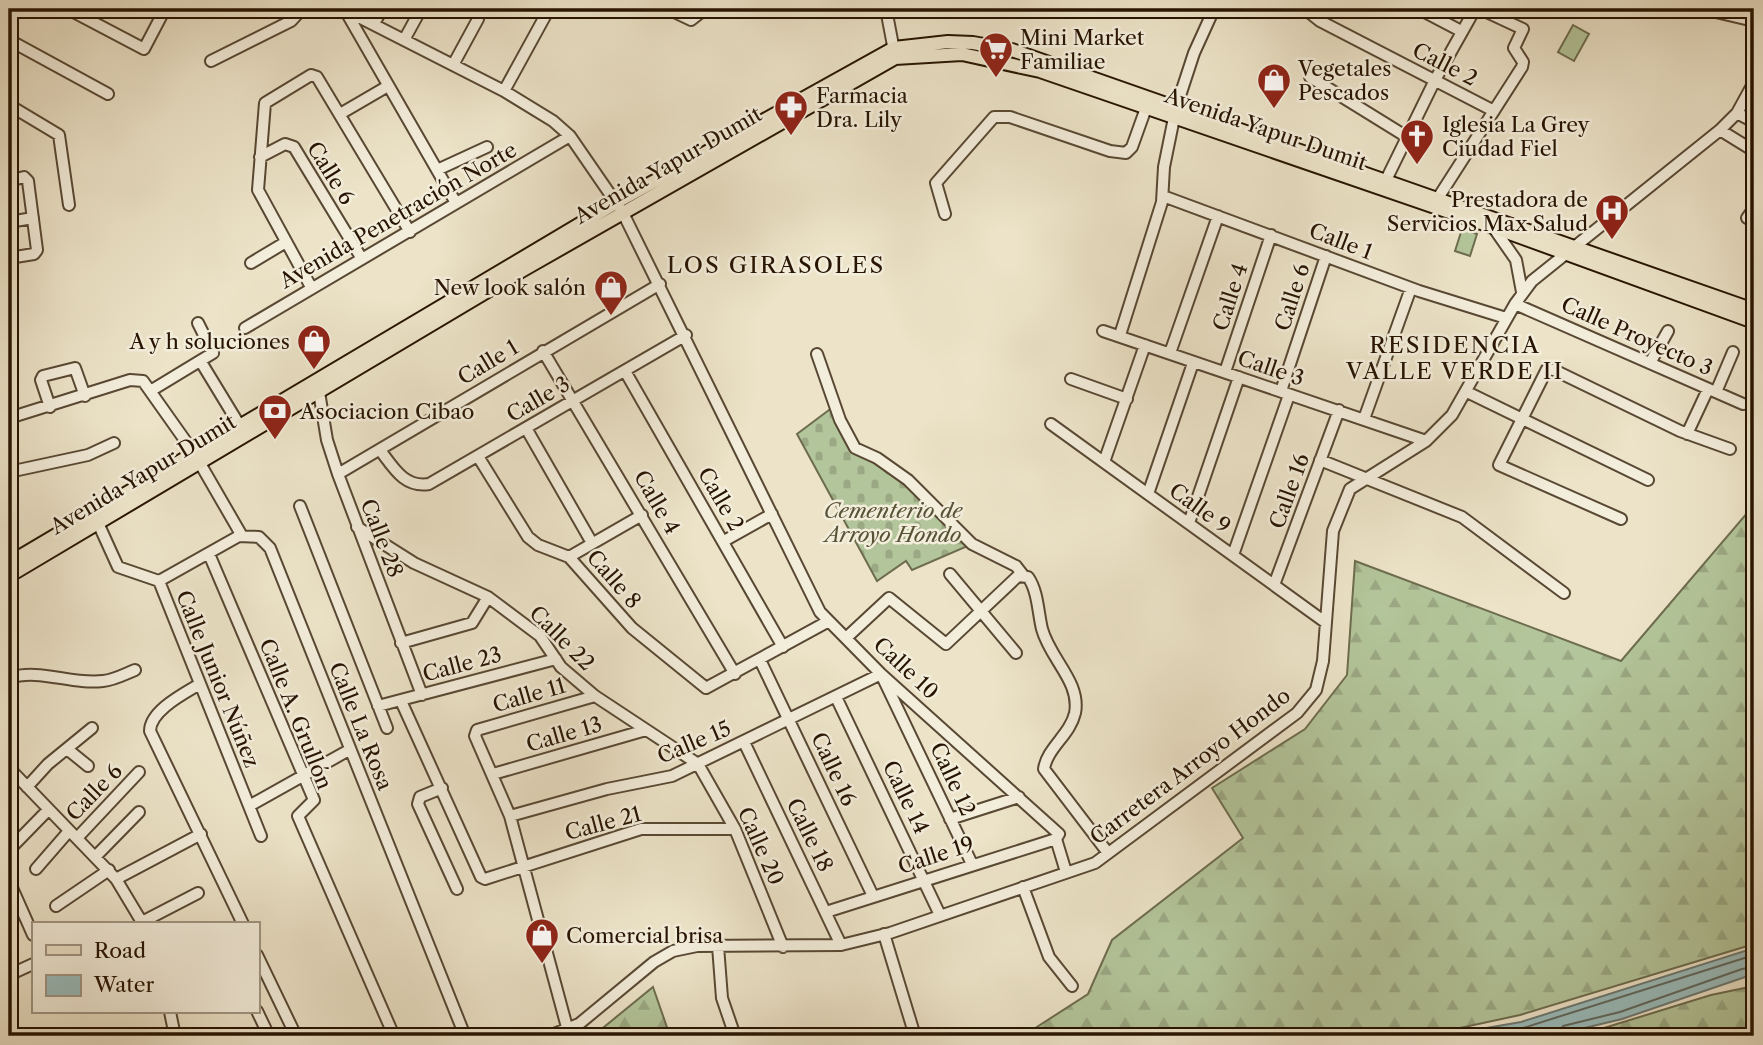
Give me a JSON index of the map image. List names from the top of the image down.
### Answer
{
  "streets": {
    "main road": ["Avenida Yapur Dumit"],
    "street": [
      "Calle 2",
      "Calle 6",
      "Avenida Penetración Norte",
      "Calle 1",
      "Calle 4",
      "Calle Proyecto 3",
      "Calle 3",
      "Calle 16",
      "Calle 9",
      "Calle 28",
      "Calle 8",
      "Calle 22",
      "Calle 23",
      "Calle 10",
      "Calle Junior Núñez",
      "Calle 11",
      "Calle A. Grullón",
      "Calle La Rosa",
      "Calle 13",
      "Calle 15",
      "Carretera Arroyo Hondo",
      "Calle 12",
      "Calle 14",
      "Calle 21",
      "Calle 18",
      "Calle 20",
      "Calle 19"
    ]
  },
  "crossings": [
    ["Calle 2", "Calle 3"],
    ["Avenida Yapur Dumit", "Calle 28"],
    ["Avenida Yapur Dumit", "Calle Junior Núñez"],
    ["Avenida Yapur Dumit", "Carretera Arroyo Hondo"],
    ["Calle 6", "Avenida Penetración Norte"],
    ["Calle 6", "Calle 1"],
    ["Calle 6", "Calle 3"],
    ["Calle 1", "Calle 4"],
    ["Calle 1", "Calle 3"],
    ["Calle 1", "Calle 28"],
    ["Calle 1", "Carretera Arroyo Hondo"],
    ["Calle 4", "Calle 3"],
    ["Calle 4", "Calle 8"],
    ["Calle Proyecto 3", "Carretera Arroyo Hondo"],
    ["Calle 3", "Calle 16"],
    ["Calle 3", "Calle 8"],
    ["Calle 3", "Carretera Arroyo Hondo"],
    ["Calle 16", "Calle 9"],
    ["Calle 16", "Calle 15"],
    ["Calle 16", "Calle 19"],
    ["Calle 9", "Carretera Arroyo Hondo"],
    ["Calle 28", "Calle 22"],
    ["Calle 28", "Calle 23"],
    ["Calle 22", "Calle 23"],
    ["Calle 22", "Calle 11"],
    ["Calle 22", "Calle 13"],
    ["Calle 22", "Calle 15"],
    ["Calle 22", "Calle 20"],
    ["Calle 10", "Calle 15"],
    ["Calle 10", "Calle 12"],
    ["Calle 10", "Calle 19"],
    ["Calle 11", "Calle 13"],
    ["Calle 15", "Calle 12"],
    ["Calle 15", "Calle 14"],
    ["Calle 15", "Calle 18"],
    ["Calle 15", "Calle 20"],
    ["Carretera Arroyo Hondo", "Calle 14"],
    ["Carretera Arroyo Hondo", "Calle 18"],
    ["Carretera Arroyo Hondo", "Calle 20"],
    ["Calle 12", "Calle 19"],
    ["Calle 14", "Calle 19"],
    ["Calle 21", "Calle 20"],
    ["Calle 18", "Calle 19"]
  ],
  "districts": ["LOS GIRASOLES", "RESIDENCIA VALLE VERDE II"],
  "parks": ["Cementerio de Arroyo Hondo"],
  "places": {
    "supermarket": ["Mini Market Familiae"],
    "shop": [
      "Vegetales Pescados",
      "New look salón",
      "A y h soluciones",
      "Comercial brisa"
    ],
    "pharmacy": ["Farmacia Dra. Lily"],
    "church": ["Iglesia La Grey Ciudad Fiel"],
    "hospital": ["Prestadora de Servicios Max Salud"],
    "bank": ["Asociacion Cibao"]
  },
  "legend": ["Road", "Water"]
}
